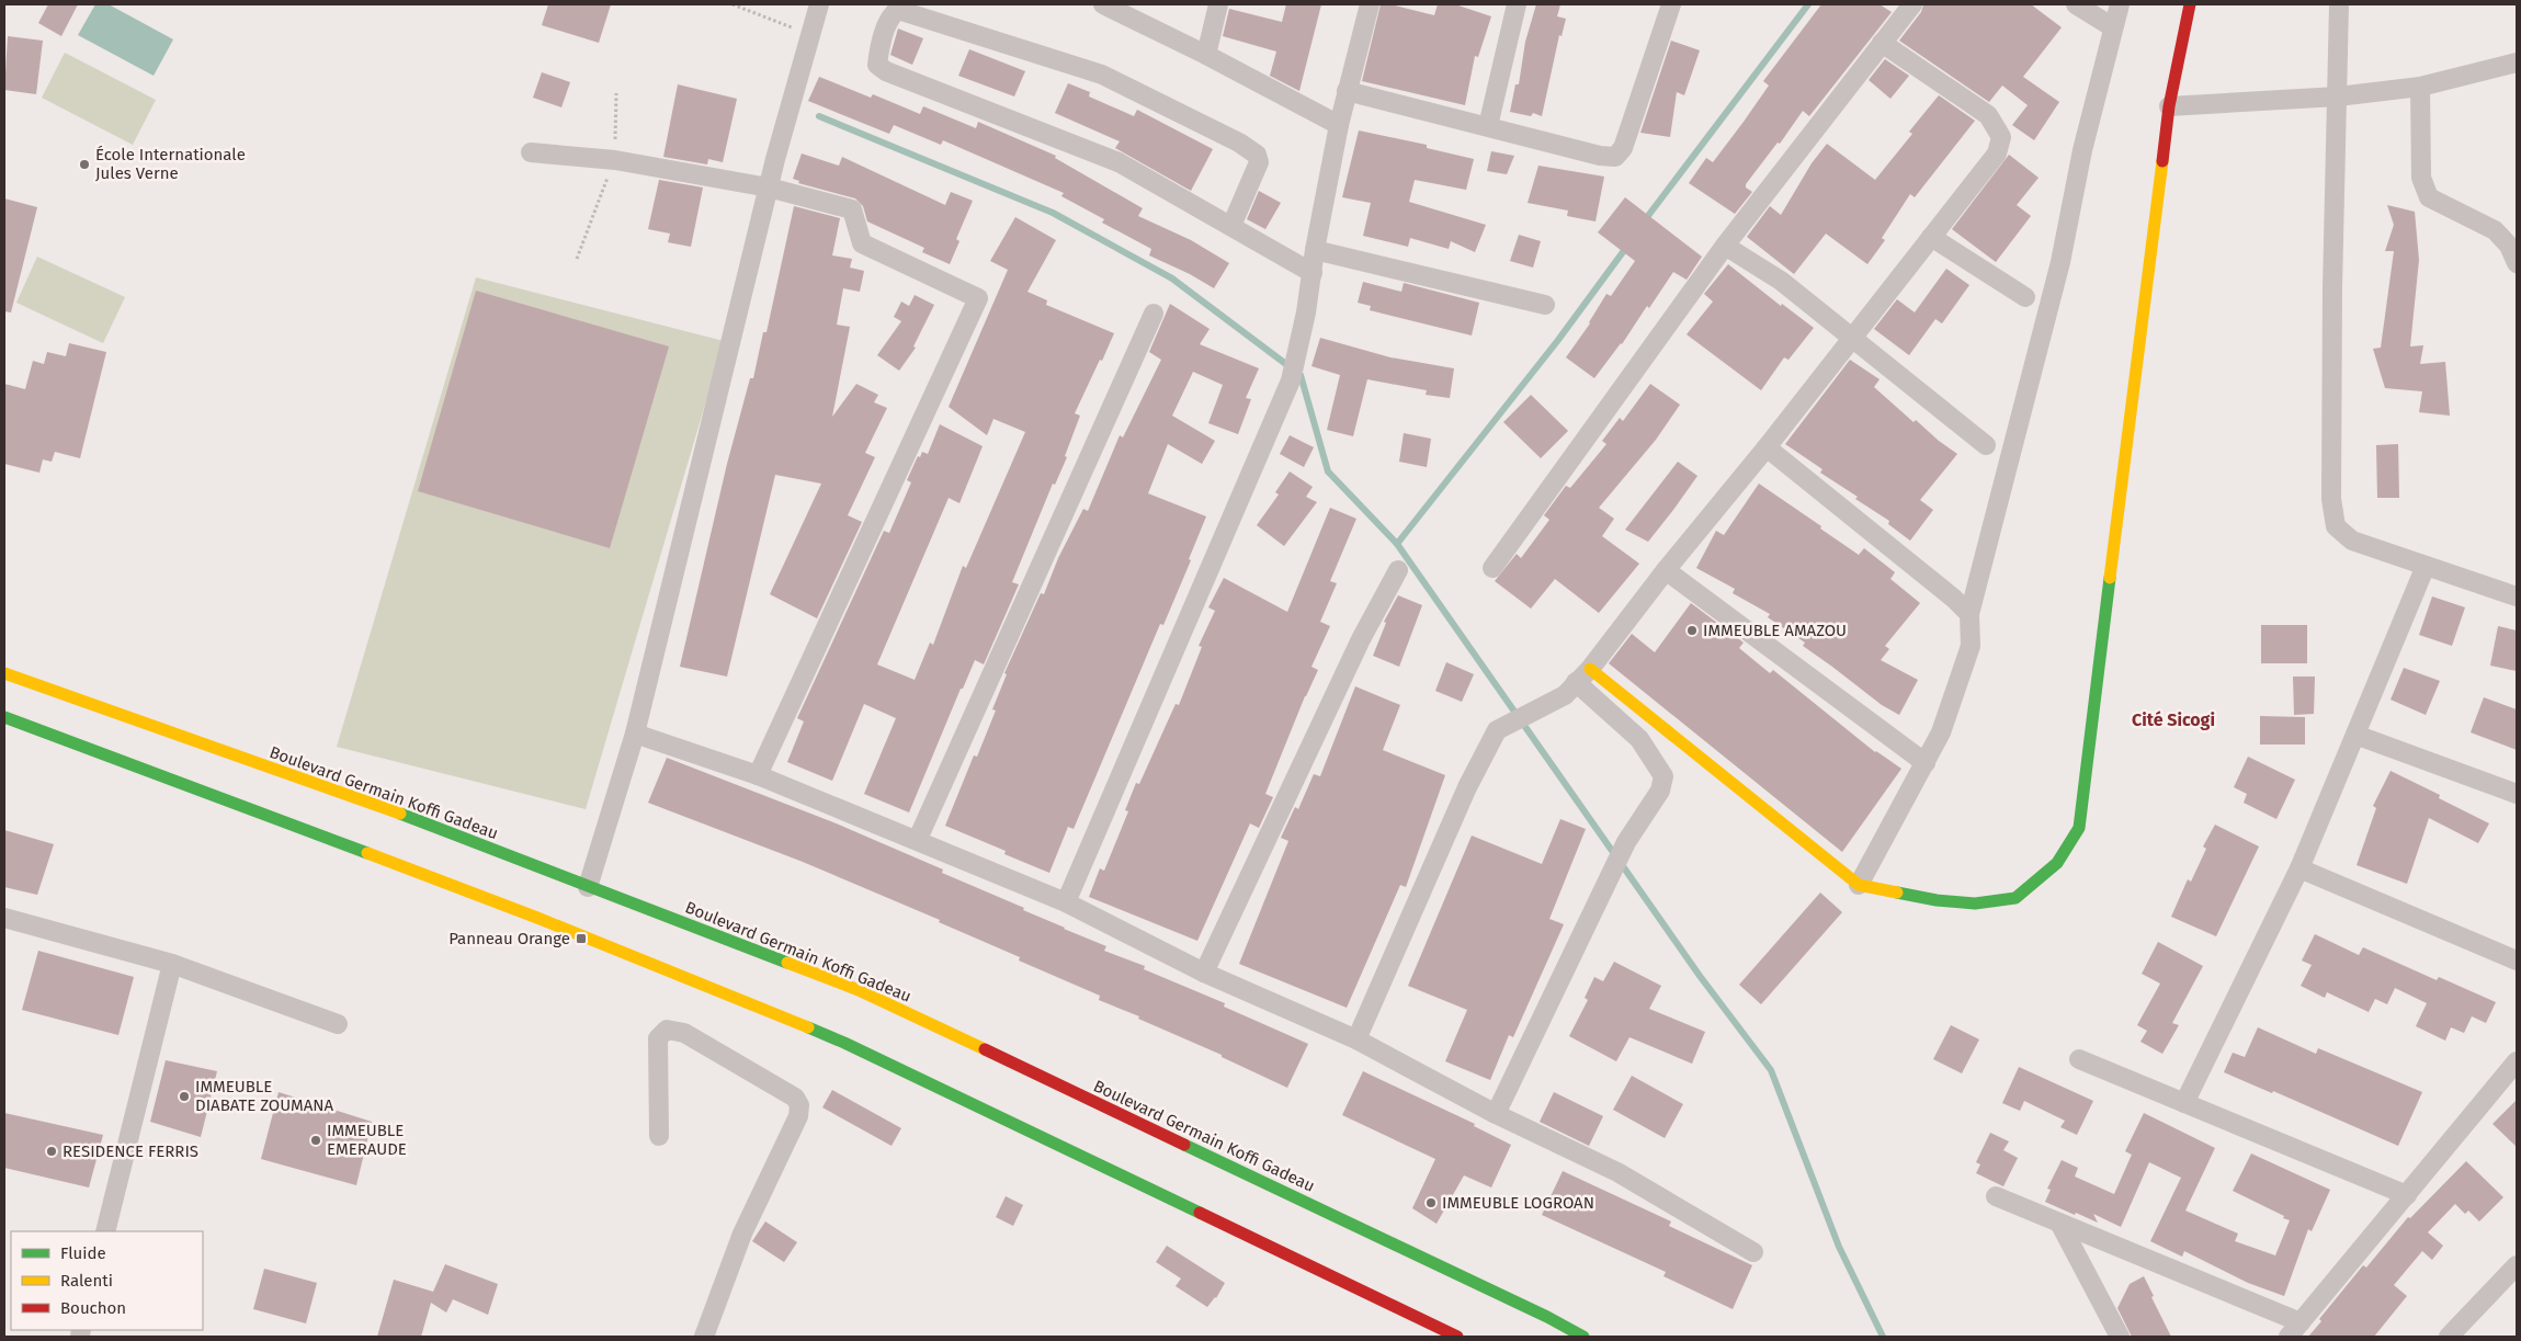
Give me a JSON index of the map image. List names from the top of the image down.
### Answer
{
  "streets": {
    "main road": ["Boulevard Germain Koffi Gadeau"]
  },
  "districts": ["Cité Sicogi"],
  "places": {
    "other": [
      "École Internationale Jules Verne",
      "IMMEUBLE AMAZOU",
      "IMMEUBLE DIABATE ZOUMANA",
      "IMMEUBLE EMERAUDE",
      "RESIDENCE FERRIS",
      "IMMEUBLE LOGROAN"
    ],
    "transit": ["Panneau Orange"]
  },
  "legend": ["Fluide", "Ralenti", "Bouchon"]
}
